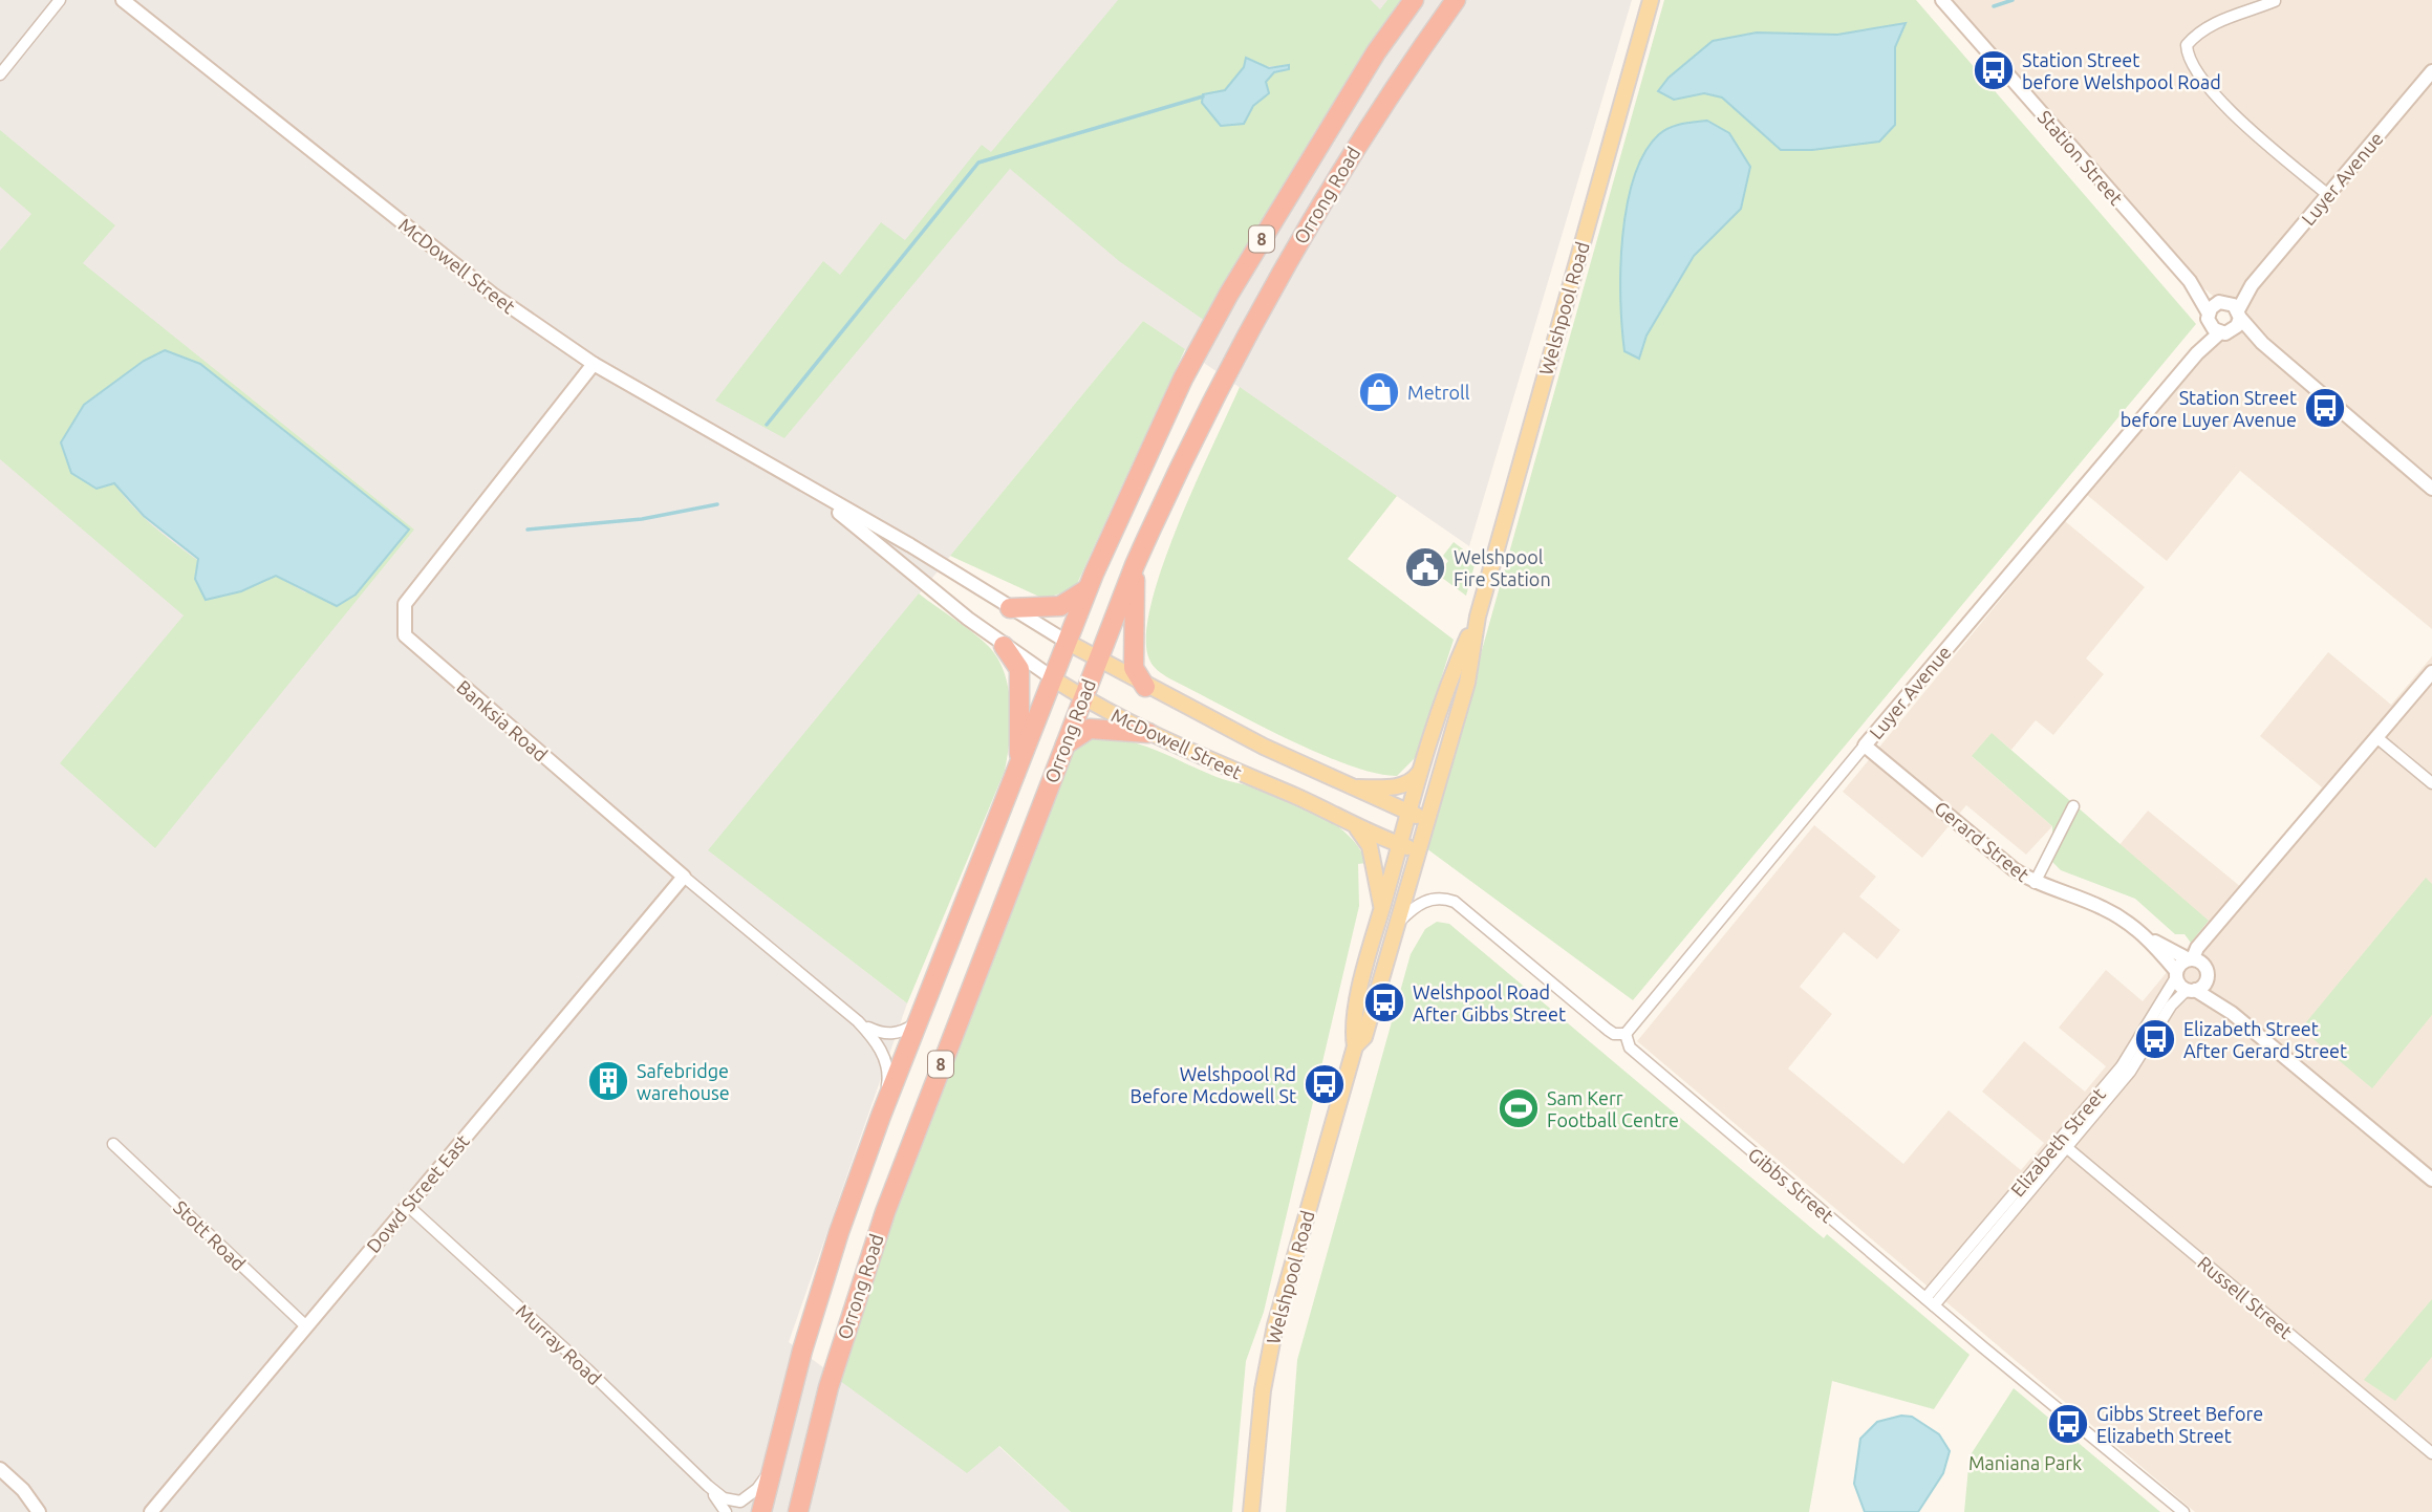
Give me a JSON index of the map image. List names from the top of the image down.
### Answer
{
  "streets": {
    "highway": ["Orrong Road", "8"],
    "main road": ["McDowell Street", "Welshpool Road"],
    "street": [
      "Station Street",
      "Luyer Avenue",
      "Banksia Road",
      "Gerard Street",
      "Elizabeth Street",
      "Gibbs Street",
      "Dowd Street East",
      "Stott Road",
      "Russell Street",
      "Murray Road"
    ]
  },
  "crossings": [
    ["Station Street", "Luyer Avenue"],
    ["Luyer Avenue", "Gerard Street"],
    ["Luyer Avenue", "Gibbs Street"],
    ["Orrong Road", "McDowell Street"],
    ["Orrong Road", "Banksia Road"],
    ["Orrong Road", "Murray Road"],
    ["McDowell Street", "Welshpool Road"],
    ["McDowell Street", "Banksia Road"],
    ["Welshpool Road", "Gibbs Street"],
    ["Banksia Road", "Dowd Street East"],
    ["Gerard Street", "Elizabeth Street"],
    ["Elizabeth Street", "Gibbs Street"],
    ["Elizabeth Street", "Russell Street"],
    ["Dowd Street East", "Stott Road"],
    ["Dowd Street East", "Murray Road"]
  ],
  "parks": ["Maniana Park"],
  "places": {
    "bus stop": [
      "Station Street before Welshpool Road",
      "Station Street before Luyer Avenue",
      "Welshpool Road After Gibbs Street",
      "Elizabeth Street After Gerard Street",
      "Welshpool Rd Before Mcdowell St",
      "Gibbs Street Before Elizabeth Street"
    ],
    "shop": ["Metroll"],
    "public building": ["Welshpool Fire Station"],
    "building": ["Safebridge warehouse"],
    "sports": ["Sam Kerr Football Centre"]
  }
}
